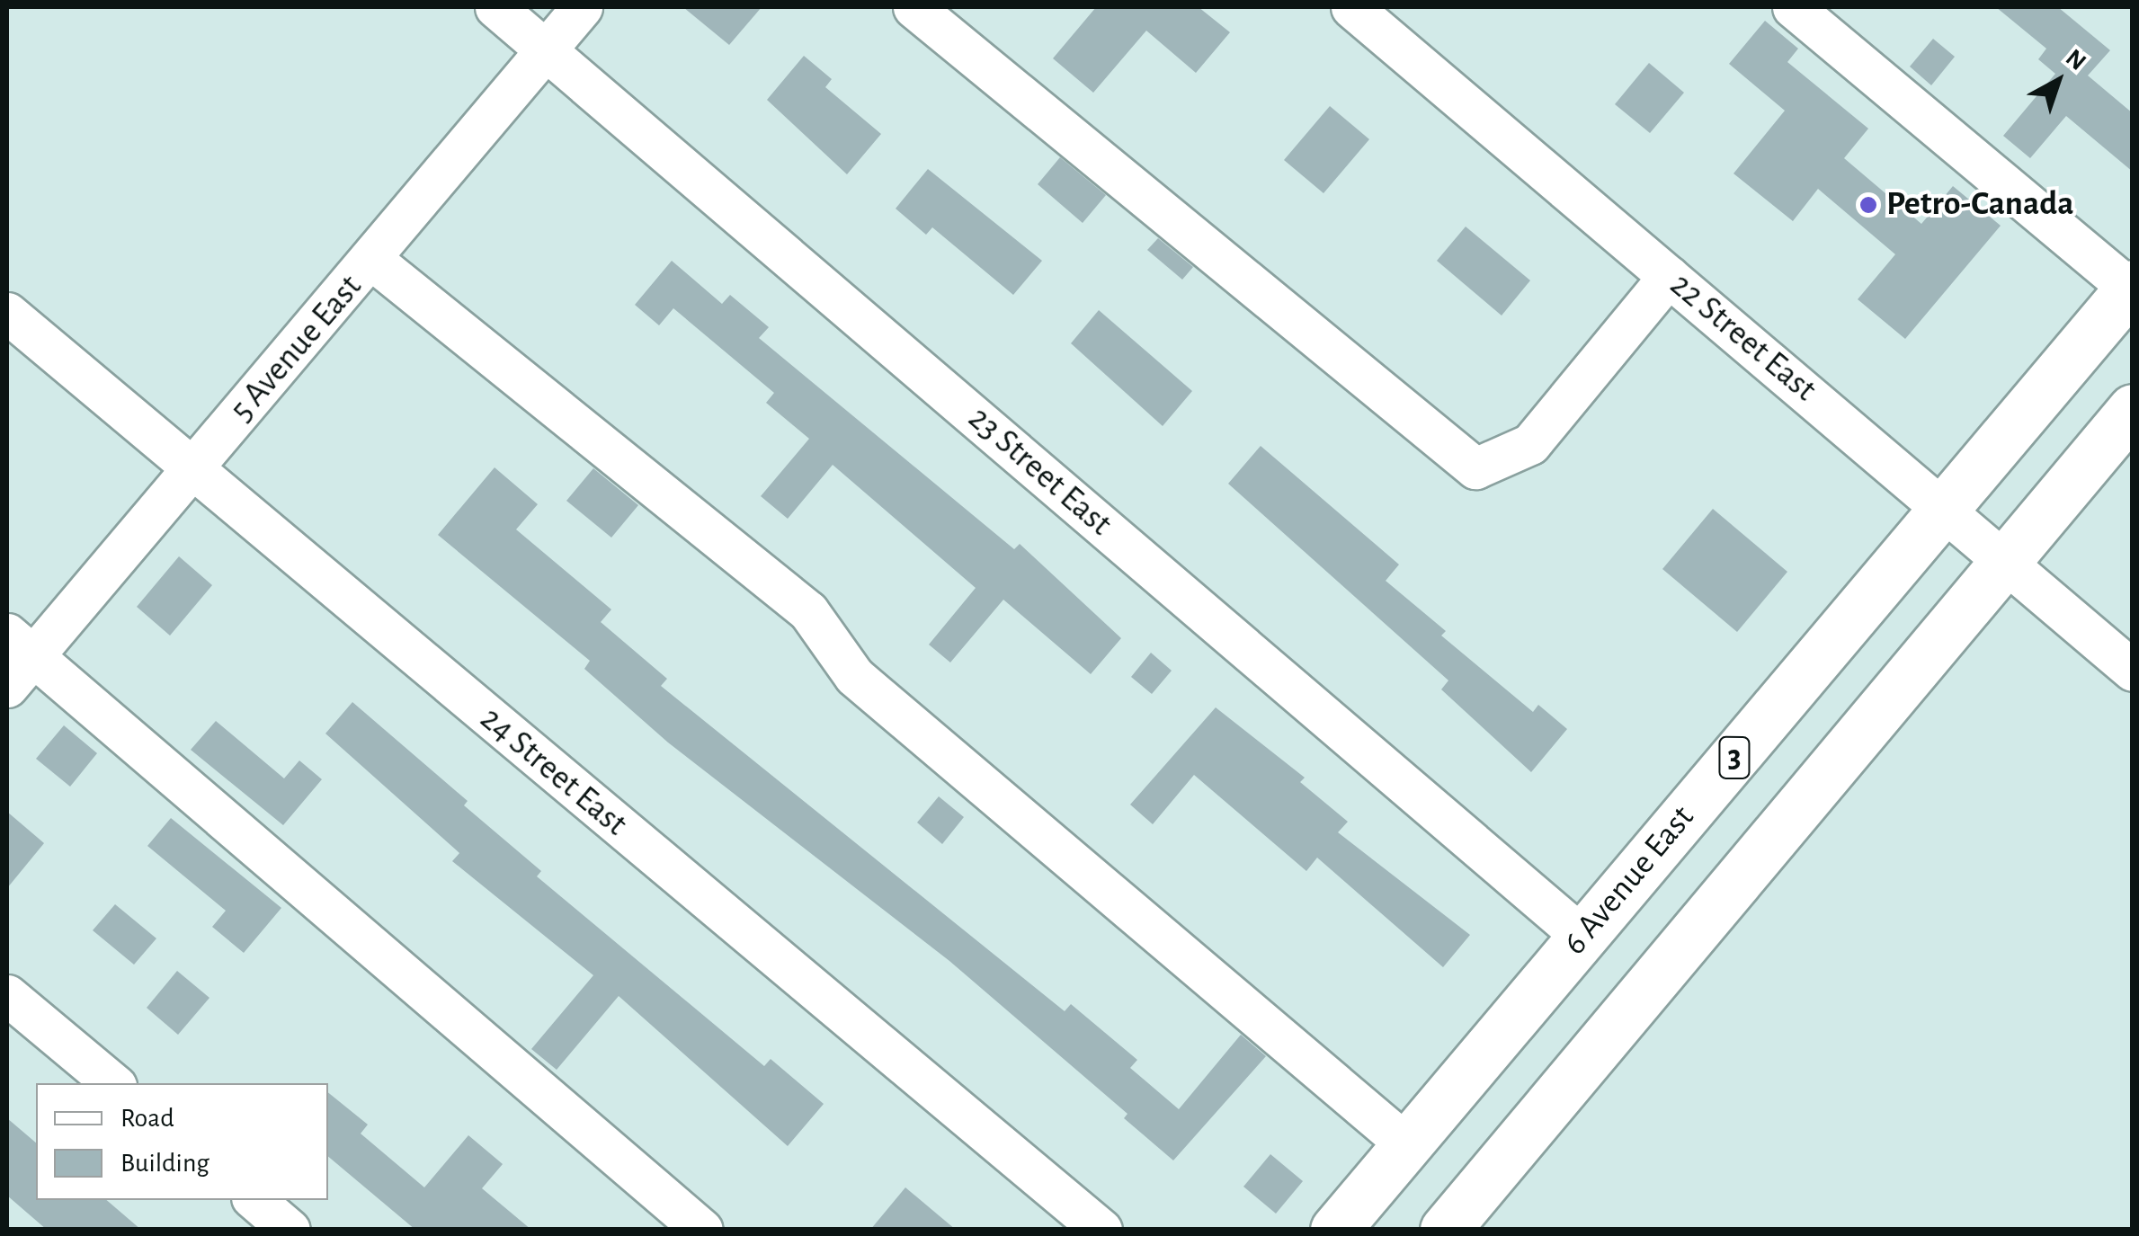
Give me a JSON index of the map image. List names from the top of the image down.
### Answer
{
  "streets": {
    "main road": ["3", "6 Avenue East"],
    "street": [
      "22 Street East",
      "5 Avenue East",
      "23 Street East",
      "24 Street East"
    ]
  },
  "crossings": [
    ["22 Street East", "3"],
    ["22 Street East", "6 Avenue East"],
    ["5 Avenue East", "23 Street East"],
    ["5 Avenue East", "24 Street East"],
    ["23 Street East", "6 Avenue East"]
  ],
  "places": ["Petro-Canada"],
  "legend": ["Road", "Building"],
  "north": "top right"
}
